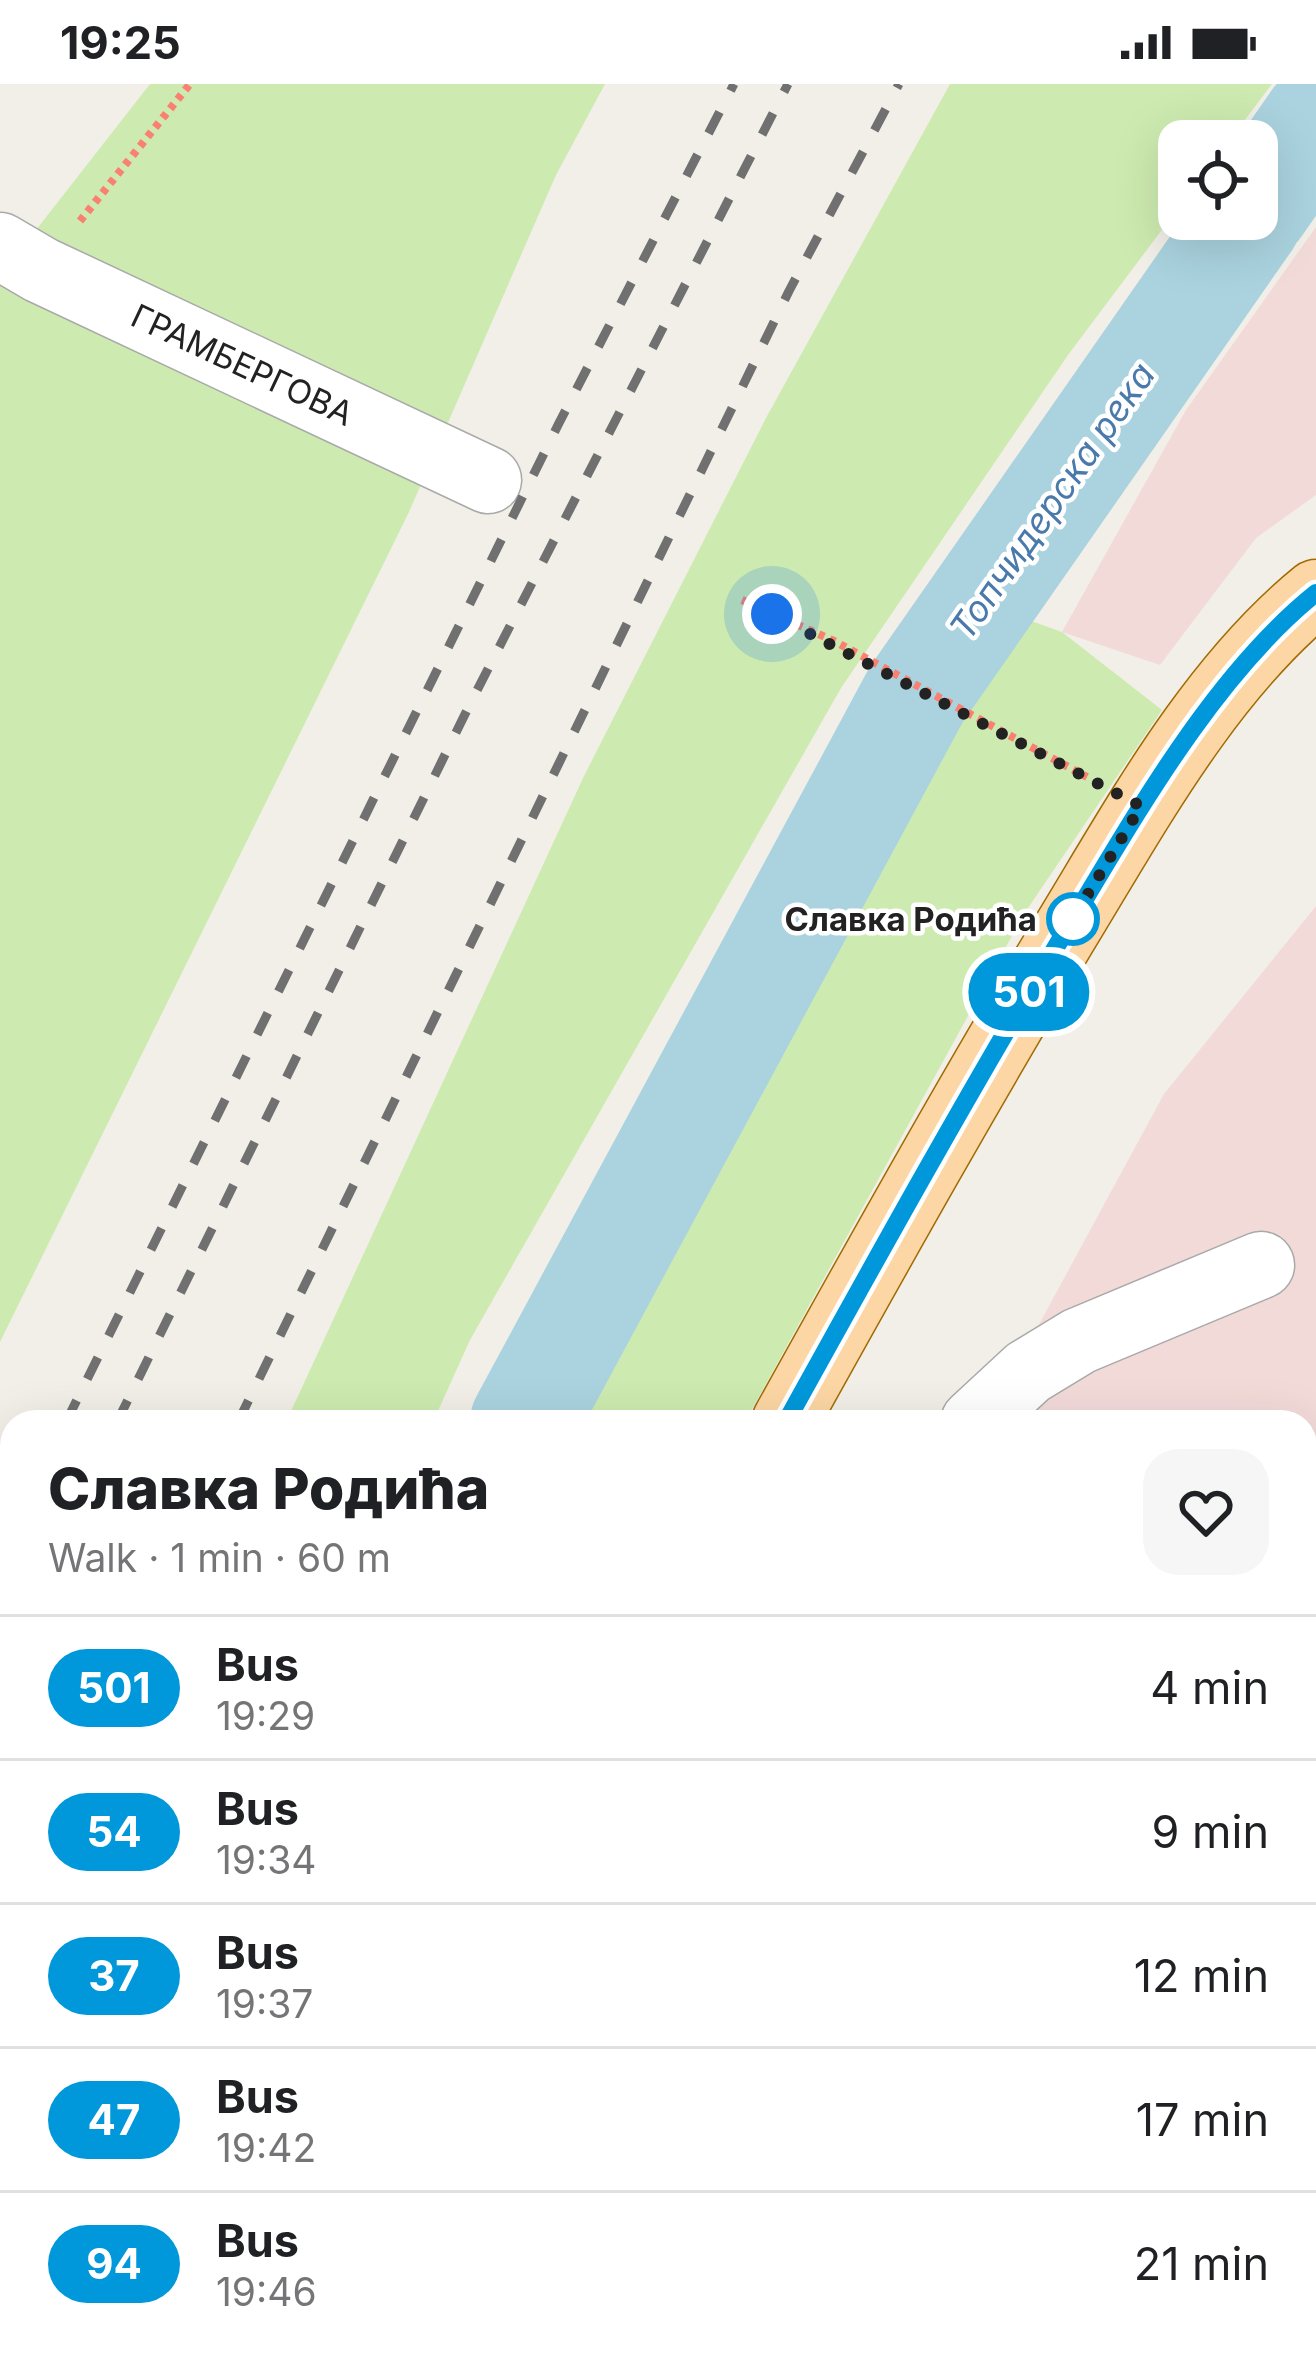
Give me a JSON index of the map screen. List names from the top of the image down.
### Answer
{
  "streets": {
    "street": ["ГРАМБЕРГОВА"]
  },
  "water": ["Топчидерска река"],
  "places": ["Славка Родића"],
  "lines": ["bus line 501"],
  "page": {
    "status": "19:25",
    "on_map": "501",
    "heading": ["Славка Родића", "Walk · 1 min · 60 m"],
    "list": [
      {
        "mark": "501",
        "name": "Bus",
        "note": "19:29",
        "value": "4 min"
      },
      {
        "mark": "54",
        "name": "Bus",
        "note": "19:34",
        "value": "9 min"
      },
      {
        "mark": "37",
        "name": "Bus",
        "note": "19:37",
        "value": "12 min"
      },
      {
        "mark": "47",
        "name": "Bus",
        "note": "19:42",
        "value": "17 min"
      },
      {
        "mark": "94",
        "name": "Bus",
        "note": "19:46",
        "value": "21 min"
      }
    ]
  }
}
